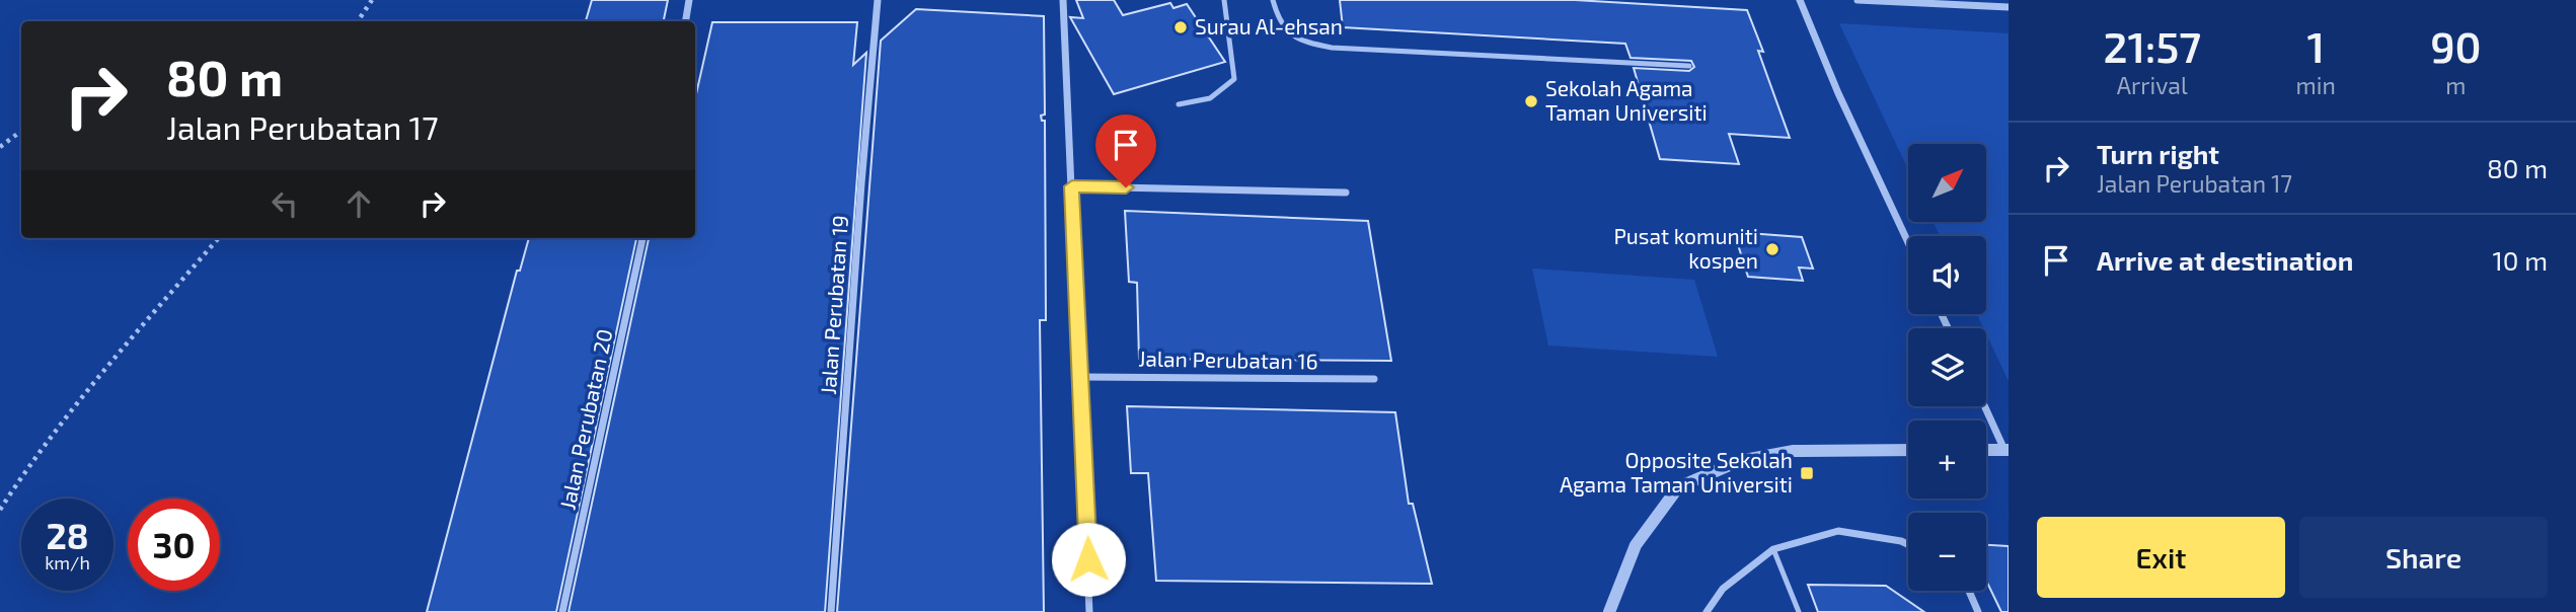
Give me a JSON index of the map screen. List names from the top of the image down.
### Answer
{
  "streets": {
    "street": ["Jalan Perubatan 19", "Jalan Perubatan 16", "Jalan Perubatan 20"]
  },
  "places": {
    "other": ["Surau Al-ehsan", "Sekolah Agama Taman Universiti", "Pusat komuniti kospen"],
    "transit": ["Opposite Sekolah Agama Taman Universiti"]
  },
  "north": "top right",
  "page": {
    "eta": [
      "21:57",
      "Arrival",
      "1",
      "min",
      "90",
      "m"
    ],
    "turn": ["80 m", "Jalan Perubatan 17"],
    "list": [
      {
        "name": "Turn right",
        "note": "Jalan Perubatan 17",
        "value": "80 m"
      },
      {
        "name": "Arrive at destination",
        "value": "10 m"
      }
    ],
    "map_buttons": ["+", "−"],
    "speed": "28 km/h",
    "limit": "30",
    "buttons": ["Exit", "Share"]
  }
}
